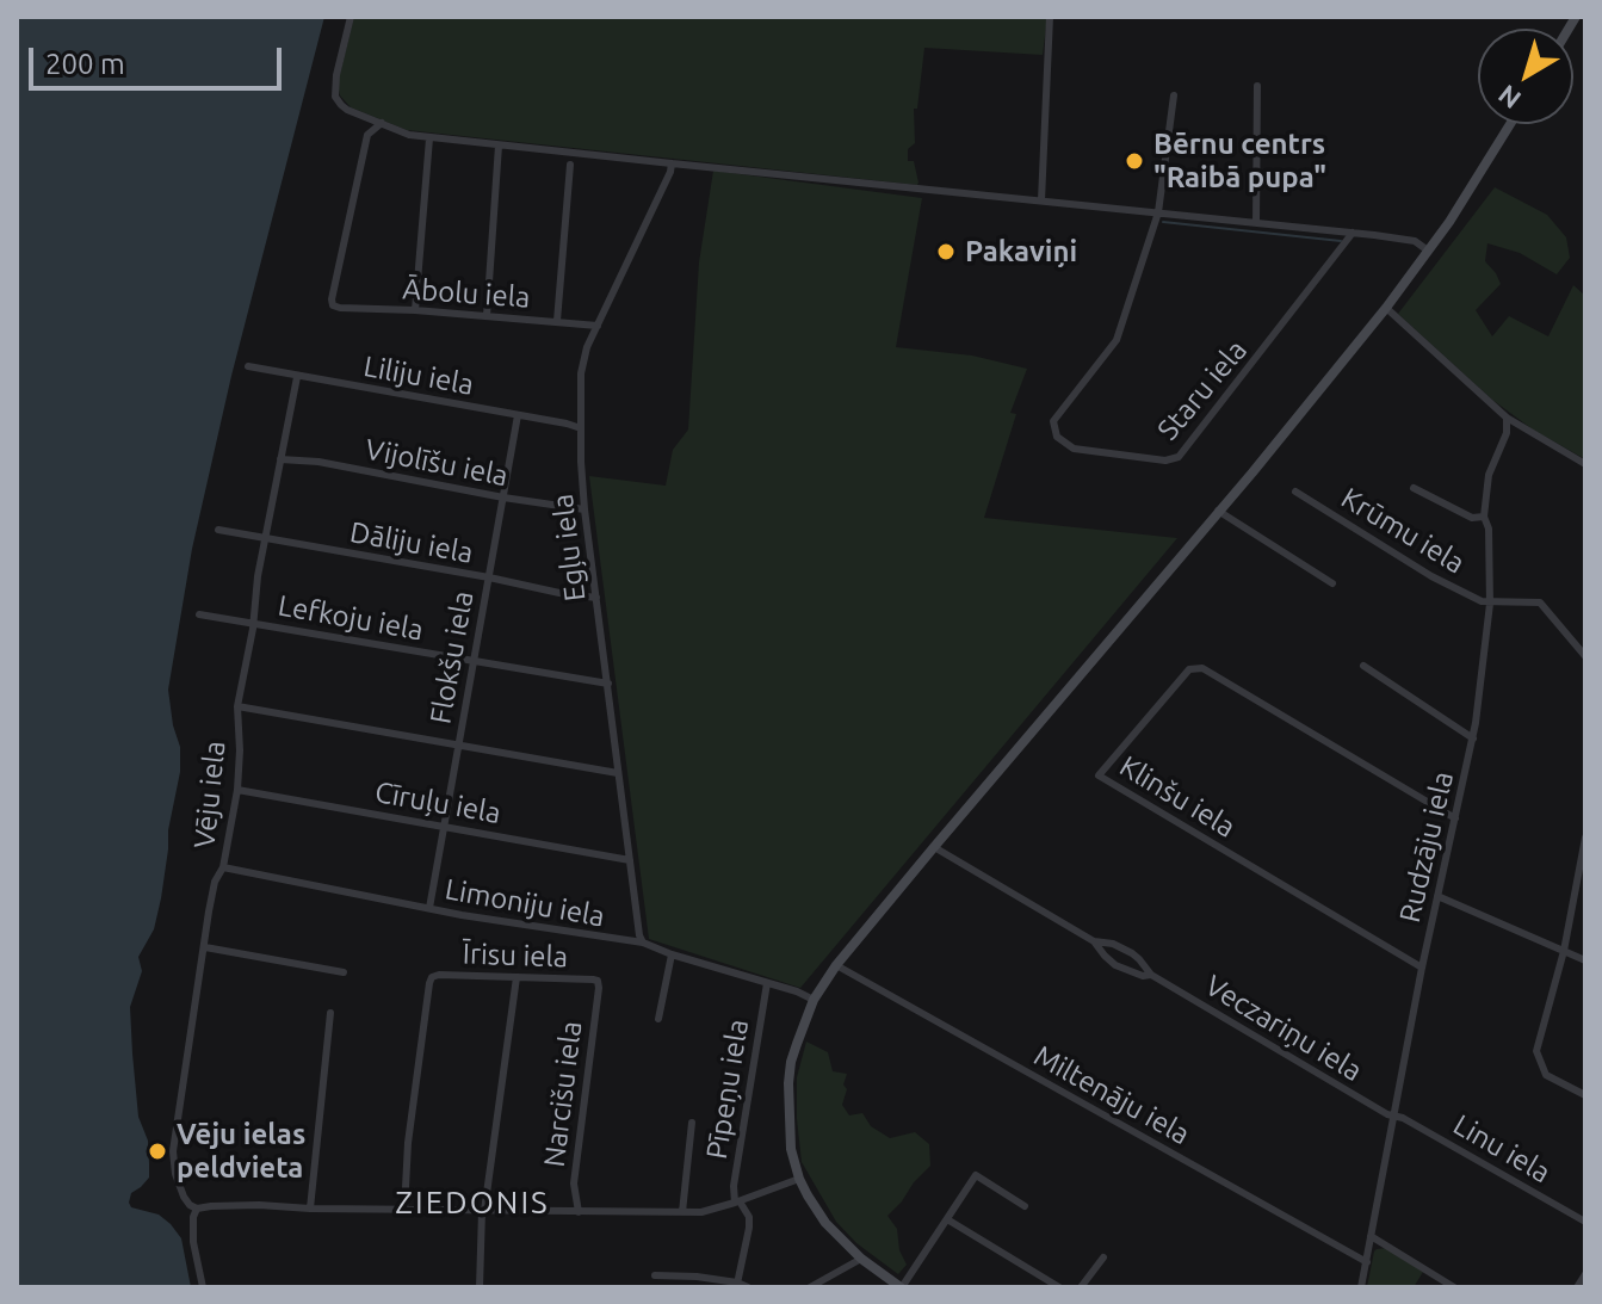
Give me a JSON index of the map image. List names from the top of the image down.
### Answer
{
  "streets": {
    "street": [
      "Ābolu iela",
      "Liliju iela",
      "Staru iela",
      "Vijolīšu iela",
      "Krūmu iela",
      "Dāliju iela",
      "Egļu iela",
      "Lefkoju iela",
      "Flokšu iela",
      "Vēju iela",
      "Klinšu iela",
      "Cīruļu iela",
      "Rudzāju iela",
      "Limoniju iela",
      "Īrisu iela",
      "Veczariņu iela",
      "Pīpeņu iela",
      "Narcišu iela",
      "Miltenāju iela",
      "Linu iela"
    ]
  },
  "crossings": [
    ["Ābolu iela", "Egļu iela"],
    ["Liliju iela", "Egļu iela"],
    ["Liliju iela", "Flokšu iela"],
    ["Liliju iela", "Vēju iela"],
    ["Vijolīšu iela", "Egļu iela"],
    ["Vijolīšu iela", "Flokšu iela"],
    ["Vijolīšu iela", "Vēju iela"],
    ["Krūmu iela", "Rudzāju iela"],
    ["Dāliju iela", "Egļu iela"],
    ["Dāliju iela", "Flokšu iela"],
    ["Dāliju iela", "Vēju iela"],
    ["Egļu iela", "Lefkoju iela"],
    ["Egļu iela", "Cīruļu iela"],
    ["Egļu iela", "Limoniju iela"],
    ["Lefkoju iela", "Flokšu iela"],
    ["Lefkoju iela", "Vēju iela"],
    ["Flokšu iela", "Cīruļu iela"],
    ["Flokšu iela", "Limoniju iela"],
    ["Vēju iela", "Cīruļu iela"],
    ["Vēju iela", "Limoniju iela"],
    ["Klinšu iela", "Rudzāju iela"],
    ["Rudzāju iela", "Veczariņu iela"],
    ["Rudzāju iela", "Miltenāju iela"],
    ["Rudzāju iela", "Linu iela"],
    ["Limoniju iela", "Pīpeņu iela"],
    ["Īrisu iela", "Narcišu iela"],
    ["Veczariņu iela", "Linu iela"]
  ],
  "districts": ["ZIEDONIS"],
  "places": ["Bērnu centrs \"Raibā pupa\"", "Pakaviņi", "Vēju ielas peldvieta"],
  "scale_bar": "200 m",
  "north": "bottom left"
}
